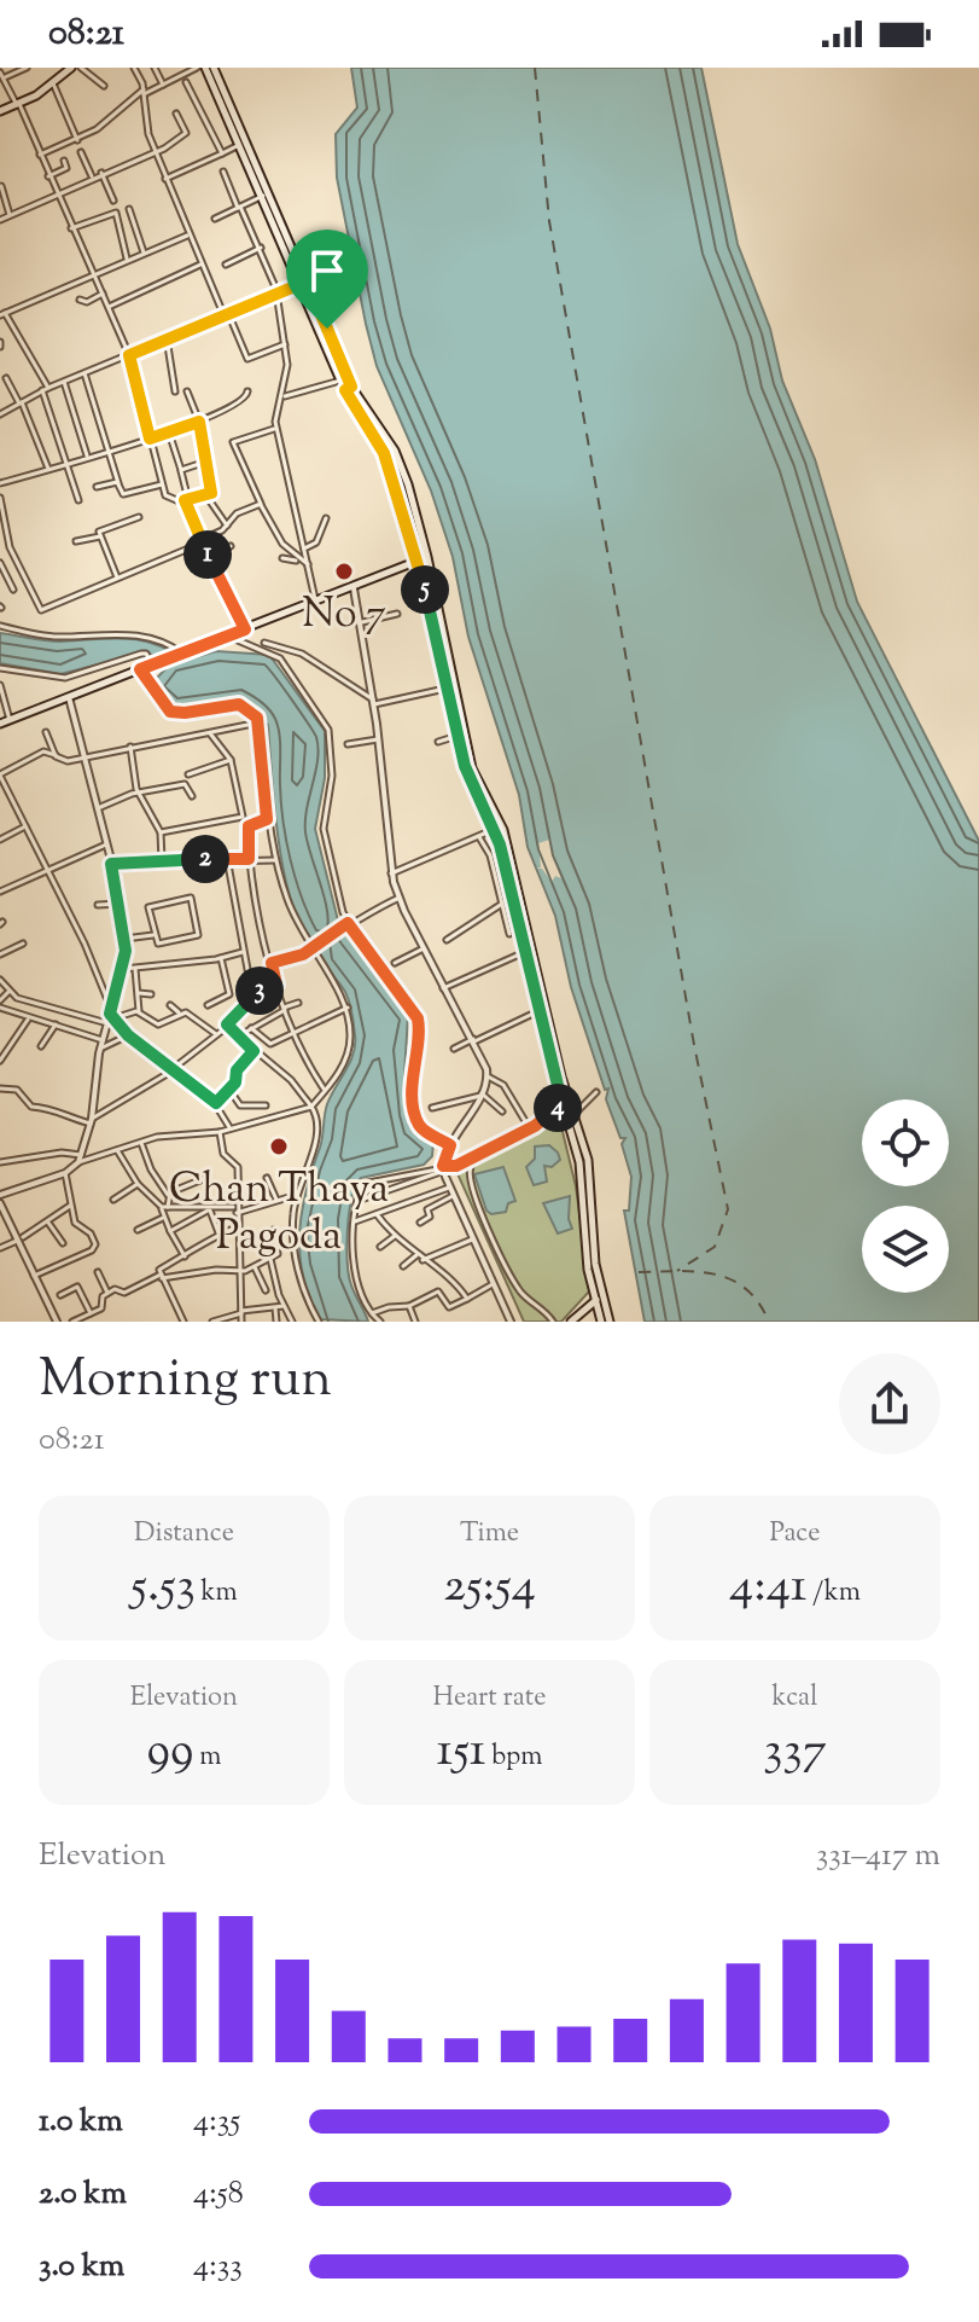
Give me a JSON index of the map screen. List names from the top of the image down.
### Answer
{
  "places": ["No 7", "Chan Thaya Pagoda"],
  "page": {
    "status": "08:21",
    "pins": [
      "1",
      "5",
      "2",
      "3",
      "4"
    ],
    "heading": ["Morning run", "08:21"],
    "stats": [
      ["Distance", "5.53 km"],
      ["Time", "25:54"],
      ["Pace", "4:41 /km"],
      ["Elevation", "99 m"],
      ["Heart rate", "151 bpm"],
      ["kcal", "337"]
    ],
    "chart": ["Elevation", "331–417 m"],
    "list": [
      {
        "name": "1.0 km",
        "note": "4:35"
      },
      {
        "name": "2.0 km",
        "note": "4:58"
      },
      {
        "name": "3.0 km",
        "note": "4:33"
      }
    ]
  }
}
